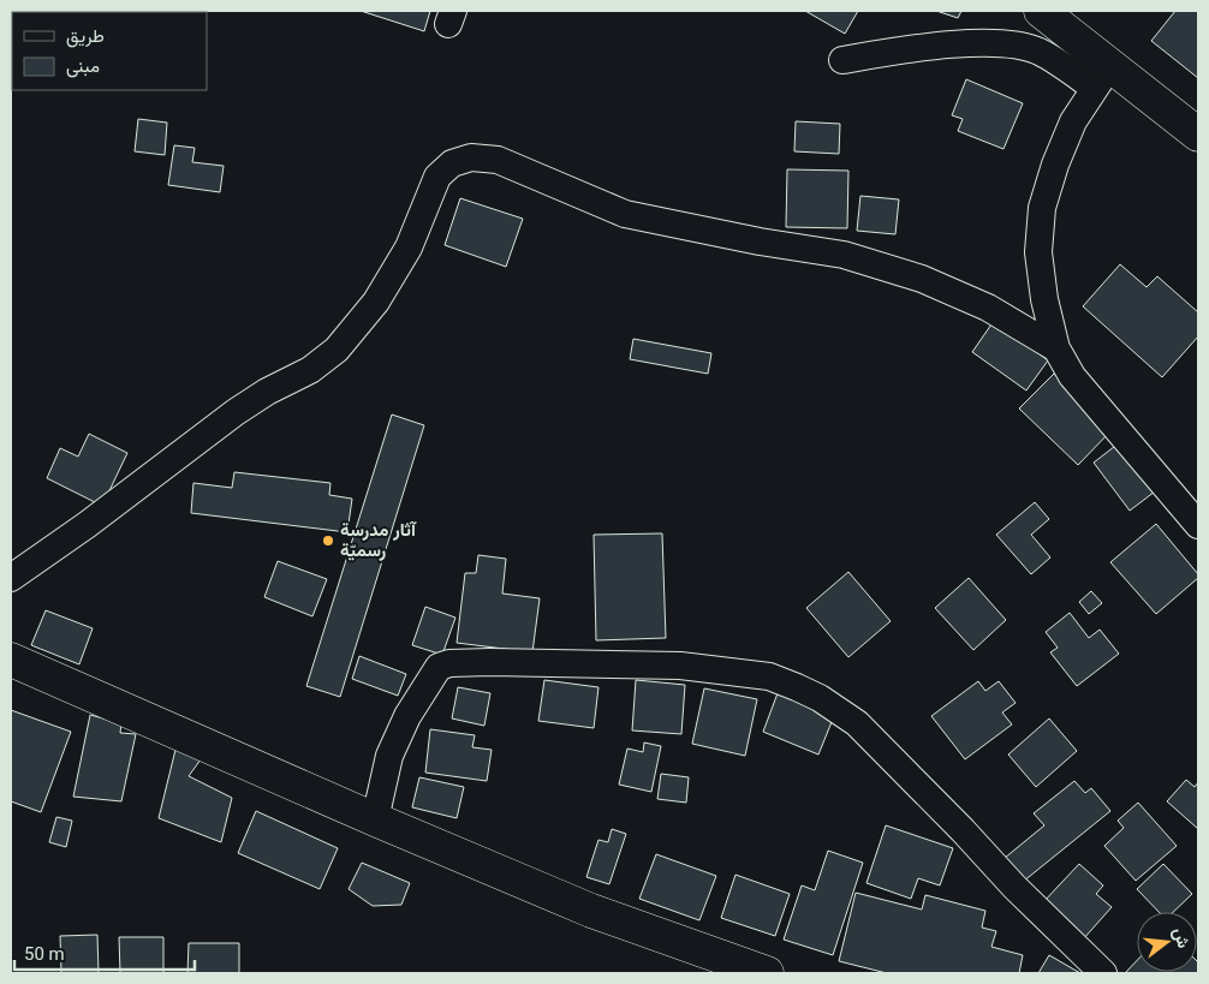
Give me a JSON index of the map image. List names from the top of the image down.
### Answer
{
  "places": ["آثار مدرسة رسميّة"],
  "legend": ["طريق", "مبنى"],
  "scale_bar": "50 m",
  "north": "right"
}
